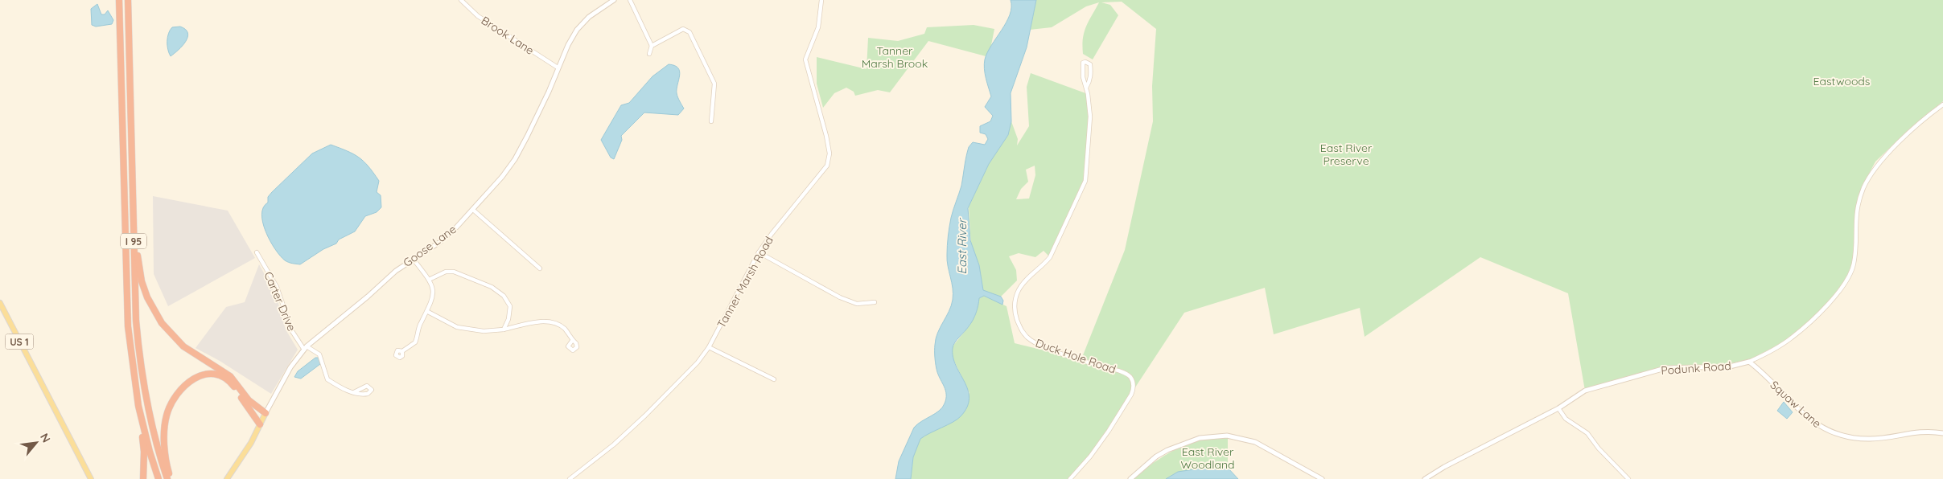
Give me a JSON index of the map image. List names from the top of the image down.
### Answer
{
  "streets": {
    "highway": ["I 95"],
    "main road": ["Goose Lane", "US 1"],
    "street": [
      "Brook Lane",
      "Tanner Marsh Road",
      "Carter Drive",
      "Duck Hole Road",
      "Podunk Road",
      "Squaw Lane"
    ]
  },
  "crossings": [
    ["Brook Lane", "Goose Lane"],
    ["Goose Lane", "Carter Drive"],
    ["Podunk Road", "Squaw Lane"]
  ],
  "water": ["East River"],
  "parks": [
    "Tanner Marsh Brook",
    "Eastwoods",
    "East River Preserve",
    "East River Woodland"
  ],
  "north": "top right"
}
